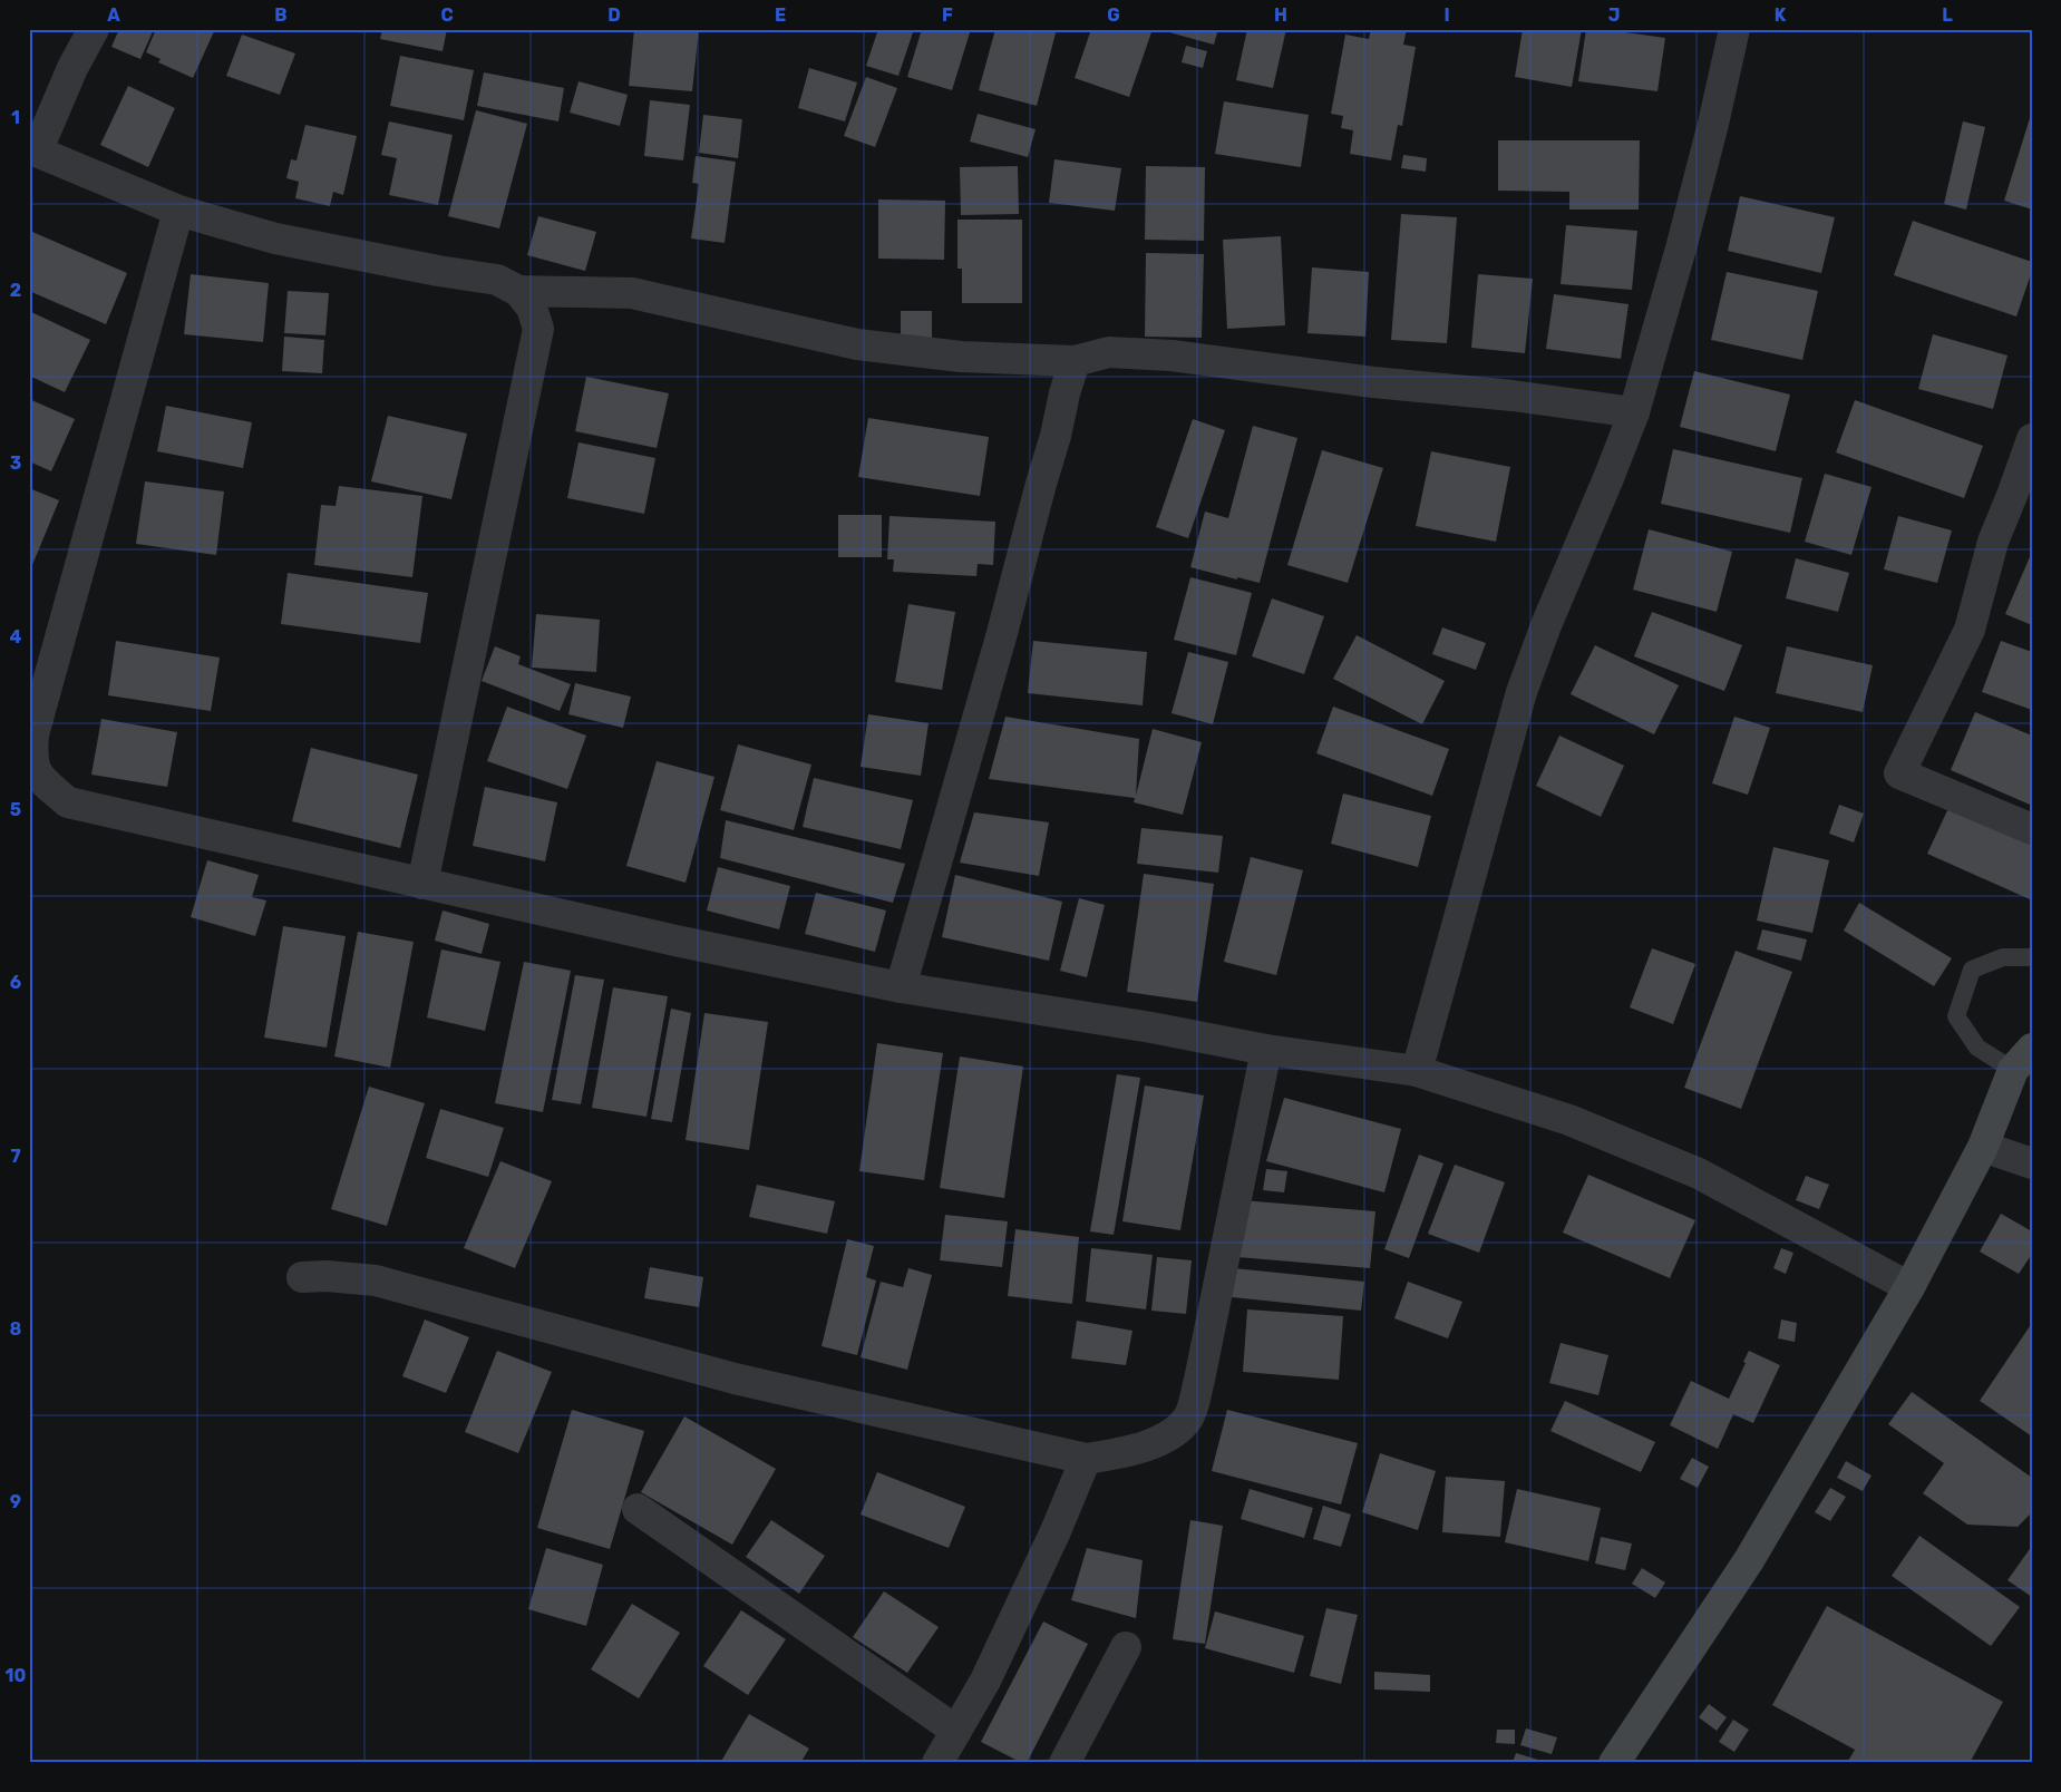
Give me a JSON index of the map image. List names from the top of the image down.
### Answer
{
  "grid": {
    "columns": [
      "A",
      "B",
      "C",
      "D",
      "E",
      "F",
      "G",
      "H",
      "I",
      "J",
      "K",
      "L"
    ],
    "rows": [
      "1",
      "2",
      "3",
      "4",
      "5",
      "6",
      "7",
      "8",
      "9",
      "10"
    ]
  }
}
